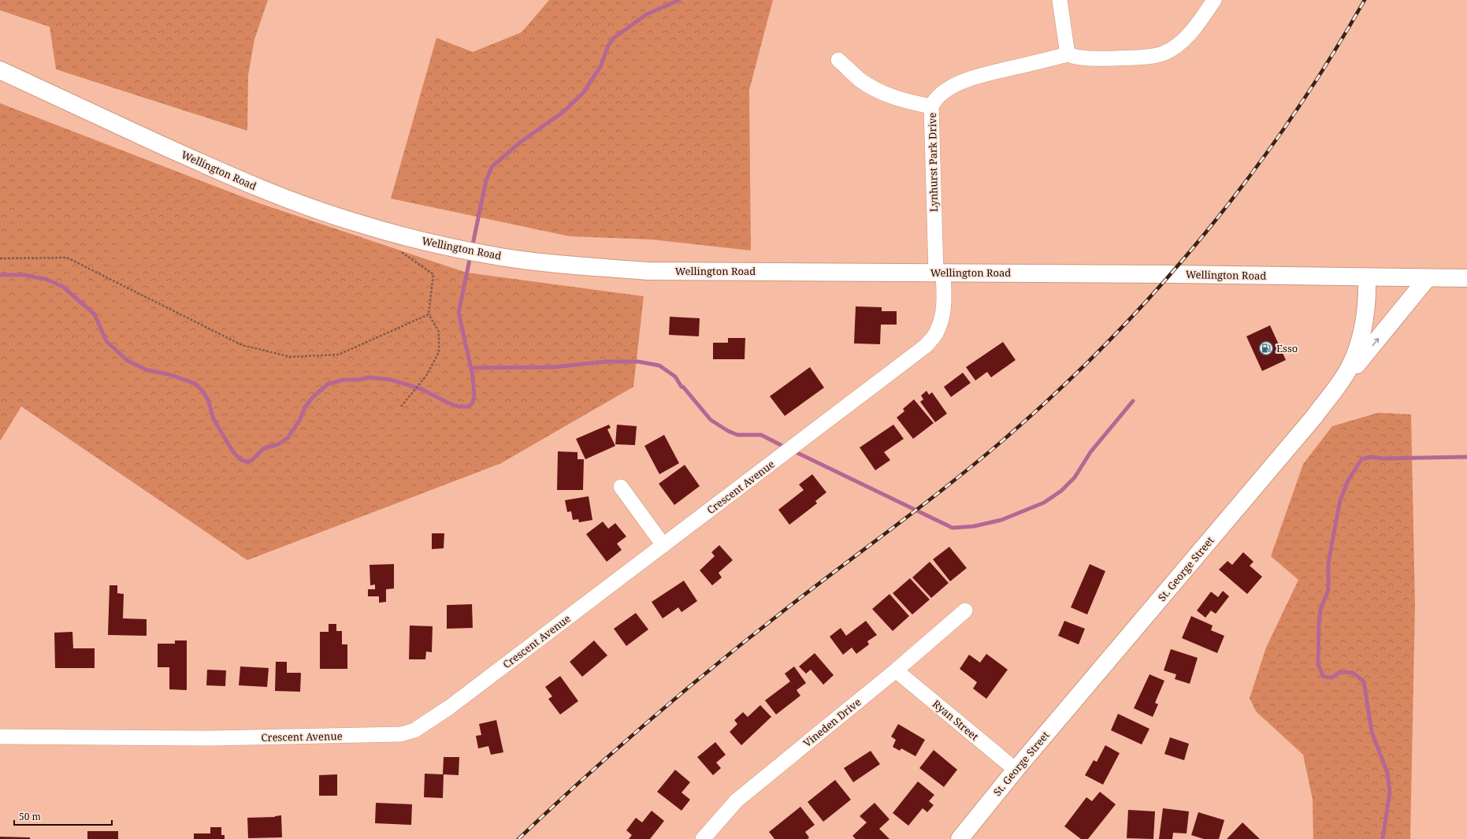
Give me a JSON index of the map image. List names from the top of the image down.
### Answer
{
  "streets": {
    "main road": ["Wellington Road", "St. George Street"],
    "street": [
      "Lynhurst Park Drive",
      "Crescent Avenue",
      "Ryan Street",
      "Vineden Drive"
    ]
  },
  "crossings": [
    ["Lynhurst Park Drive", "Wellington Road"],
    ["Lynhurst Park Drive", "Crescent Avenue"],
    ["Wellington Road", "Crescent Avenue"],
    ["Wellington Road", "St. George Street"],
    ["St. George Street", "Ryan Street"],
    ["Ryan Street", "Vineden Drive"]
  ],
  "places": {
    "fuel station": ["Esso"]
  },
  "scale_bar": "50 m"
}
